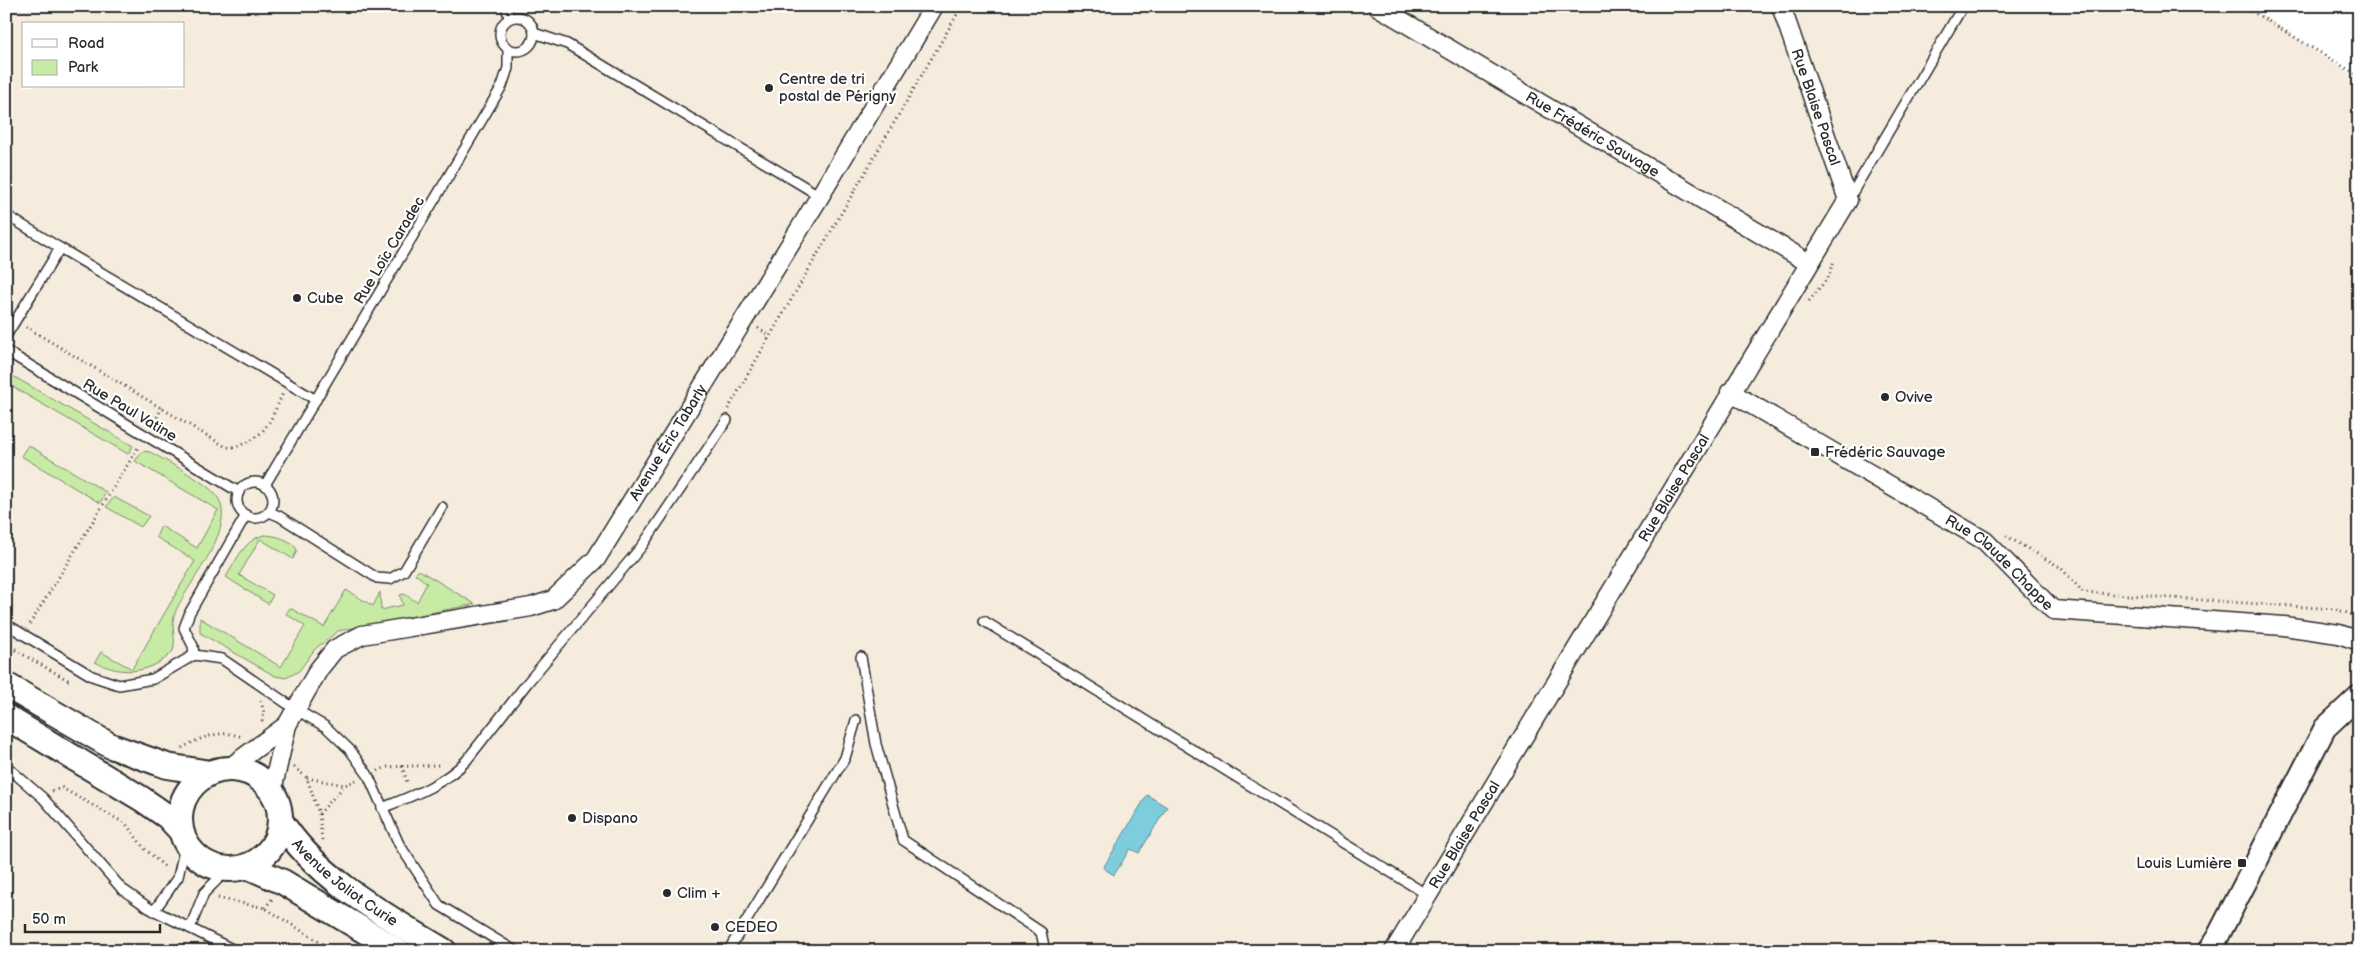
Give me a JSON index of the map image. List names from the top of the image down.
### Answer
{
  "streets": {
    "main road": ["Avenue Joliot Curie"],
    "street": [
      "Rue Blaise Pascal",
      "Rue Frédéric Sauvage",
      "Avenue Éric Tabarly",
      "Rue Claude Chappe"
    ],
    "lane": ["Rue Loïc Caradec", "Rue Paul Vatine"]
  },
  "crossings": [
    ["Rue Blaise Pascal", "Rue Frédéric Sauvage"],
    ["Rue Blaise Pascal", "Rue Claude Chappe"],
    ["Rue Loïc Caradec", "Rue Paul Vatine"],
    ["Avenue Éric Tabarly", "Avenue Joliot Curie"]
  ],
  "places": {
    "other": [
      "Centre de tri postal de Périgny",
      "Cube",
      "Ovive",
      "Dispano",
      "Clim +",
      "CEDEO"
    ],
    "transit": ["Frédéric Sauvage", "Louis Lumière"]
  },
  "legend": ["Road", "Park"],
  "scale_bar": "50 m"
}
